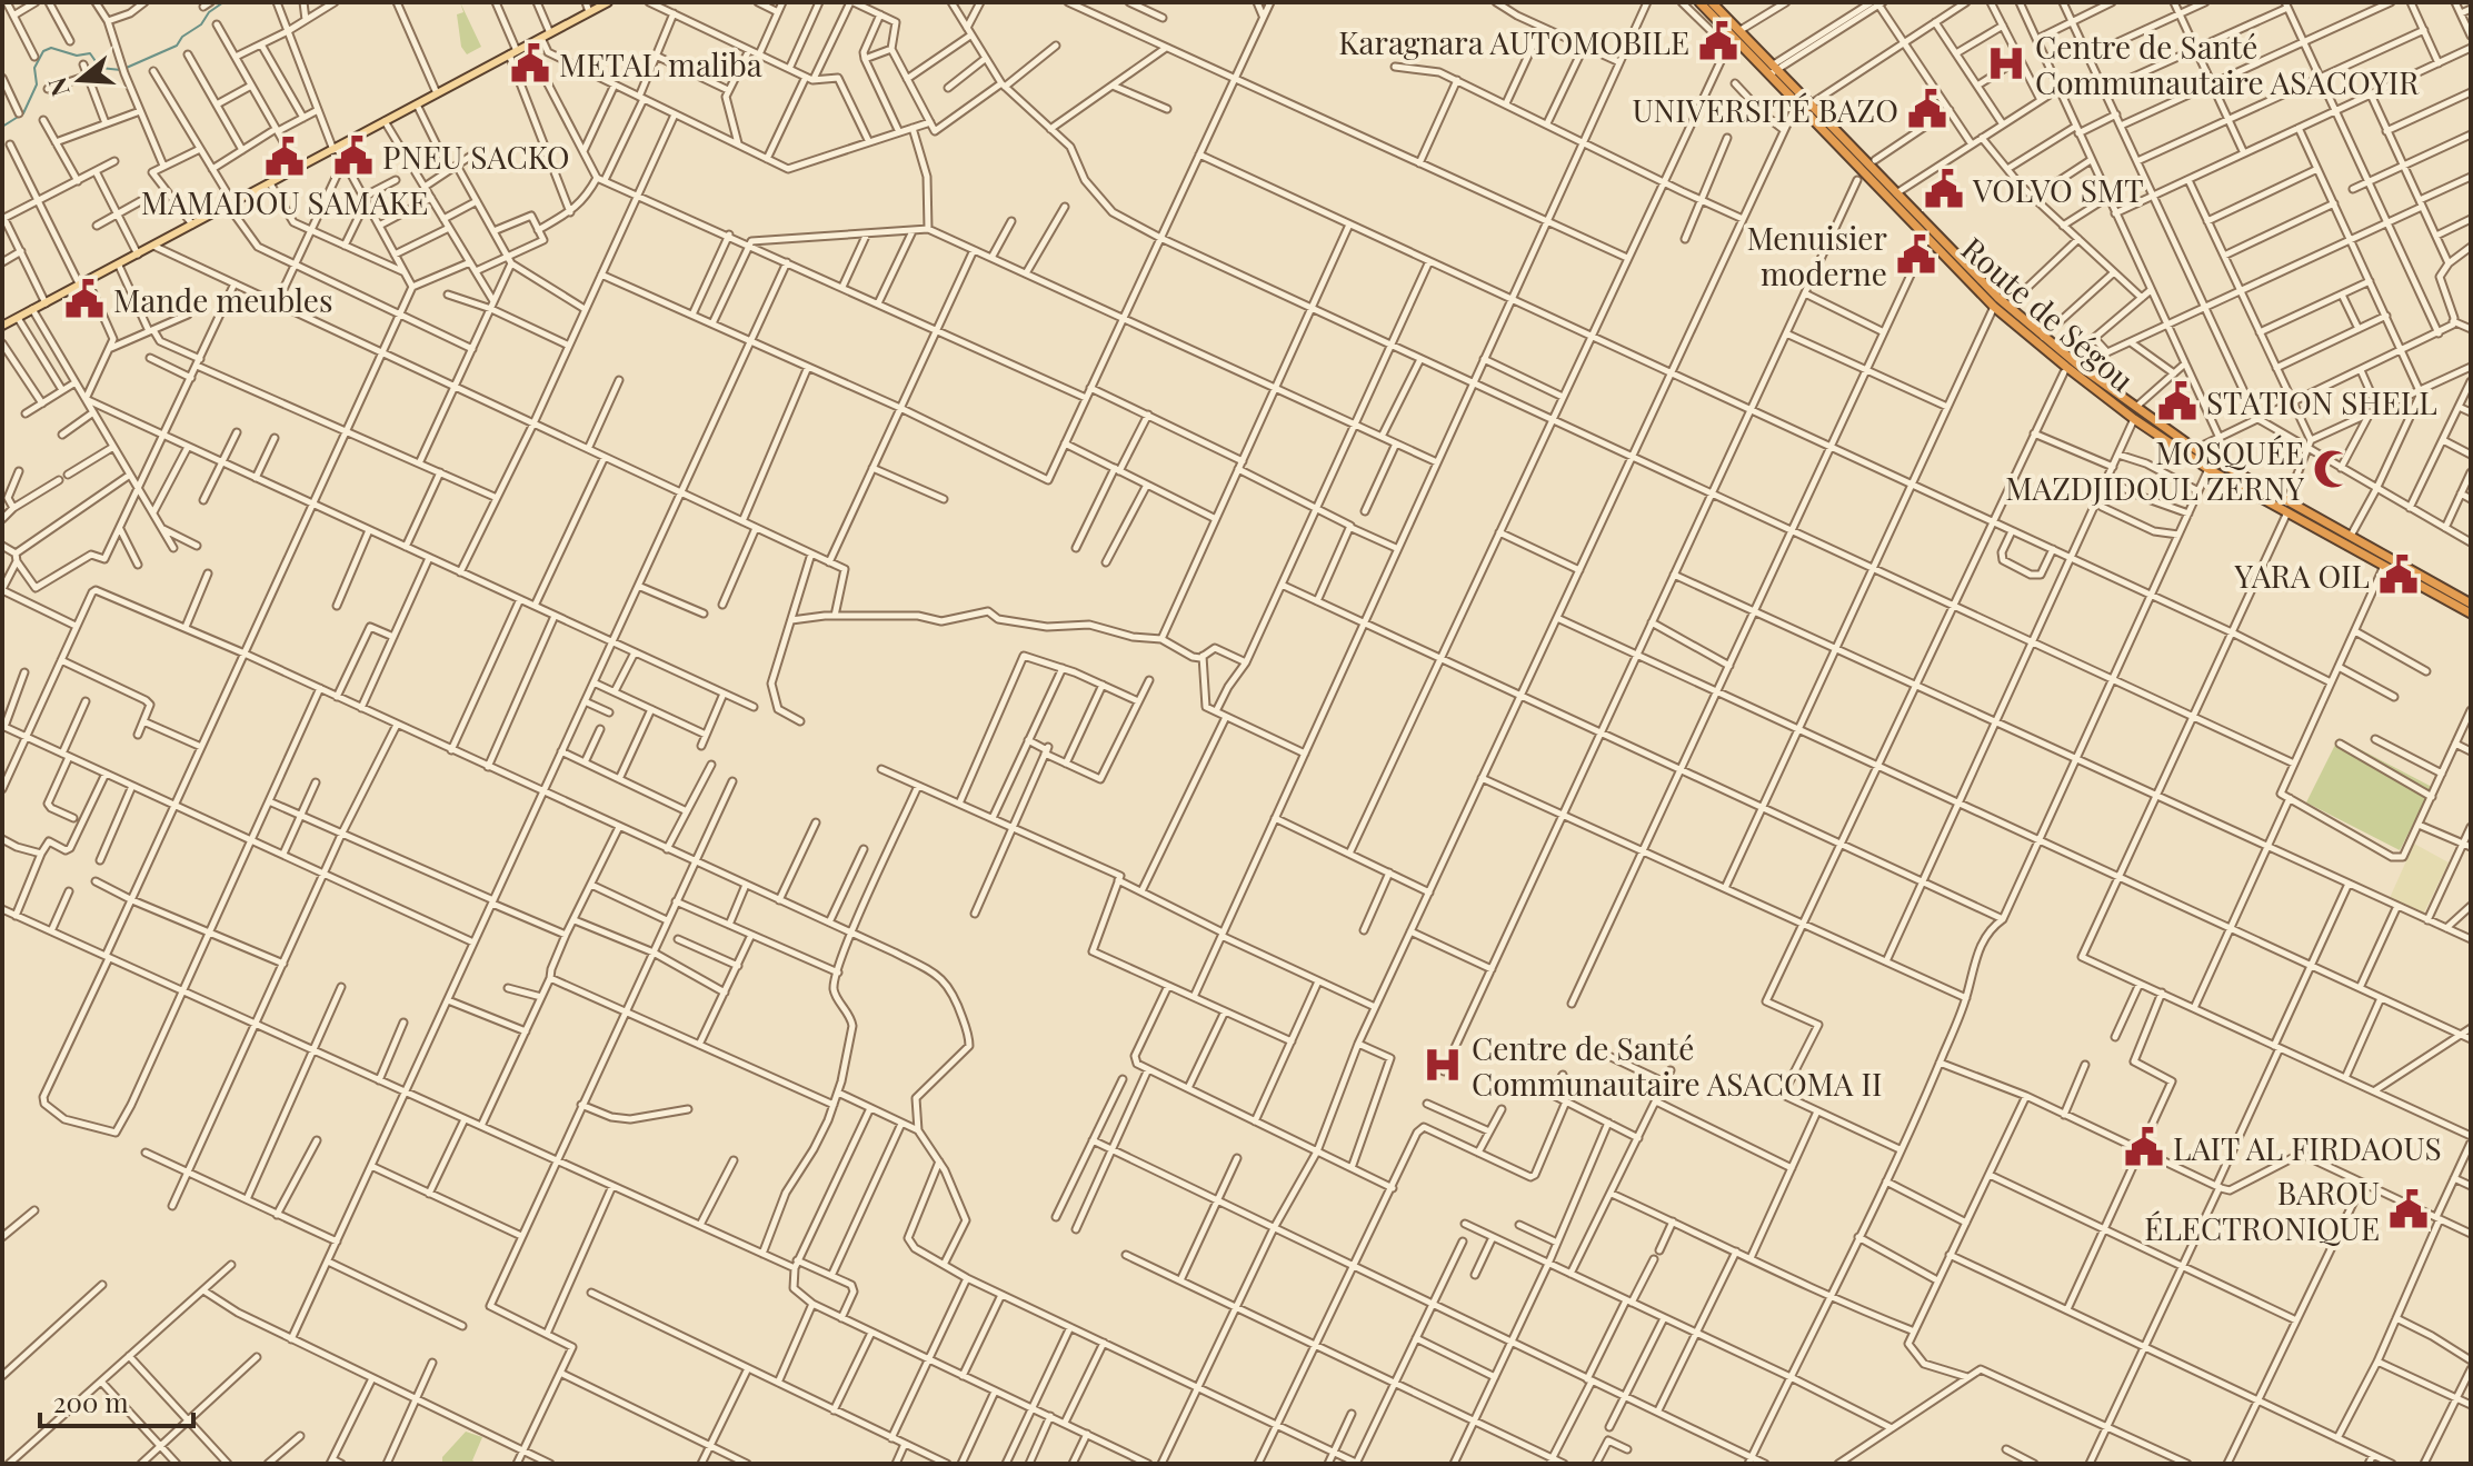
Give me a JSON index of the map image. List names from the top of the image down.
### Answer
{
  "streets": {
    "highway": ["Route de Ségou"]
  },
  "places": {
    "public building": [
      "Karagnara AUTOMOBILE",
      "METAL maliba",
      "UNIVERSITÉ BAZO",
      "PNEU SACKO",
      "MAMADOU SAMAKE",
      "VOLVO SMT",
      "Menuisier moderne",
      "Mande meubles",
      "STATION SHELL",
      "YARA OIL",
      "LAIT AL FIRDAOUS",
      "BAROU ÉLECTRONIQUE"
    ],
    "hospital": ["Centre de Santé Communautaire ASACOYIR", "Centre de Santé Communautaire ASACOMA II"],
    "mosque": ["MOSQUÉE MAZDJIDOUL ZERNY"]
  },
  "scale_bar": "200 m",
  "north": "left"
}
